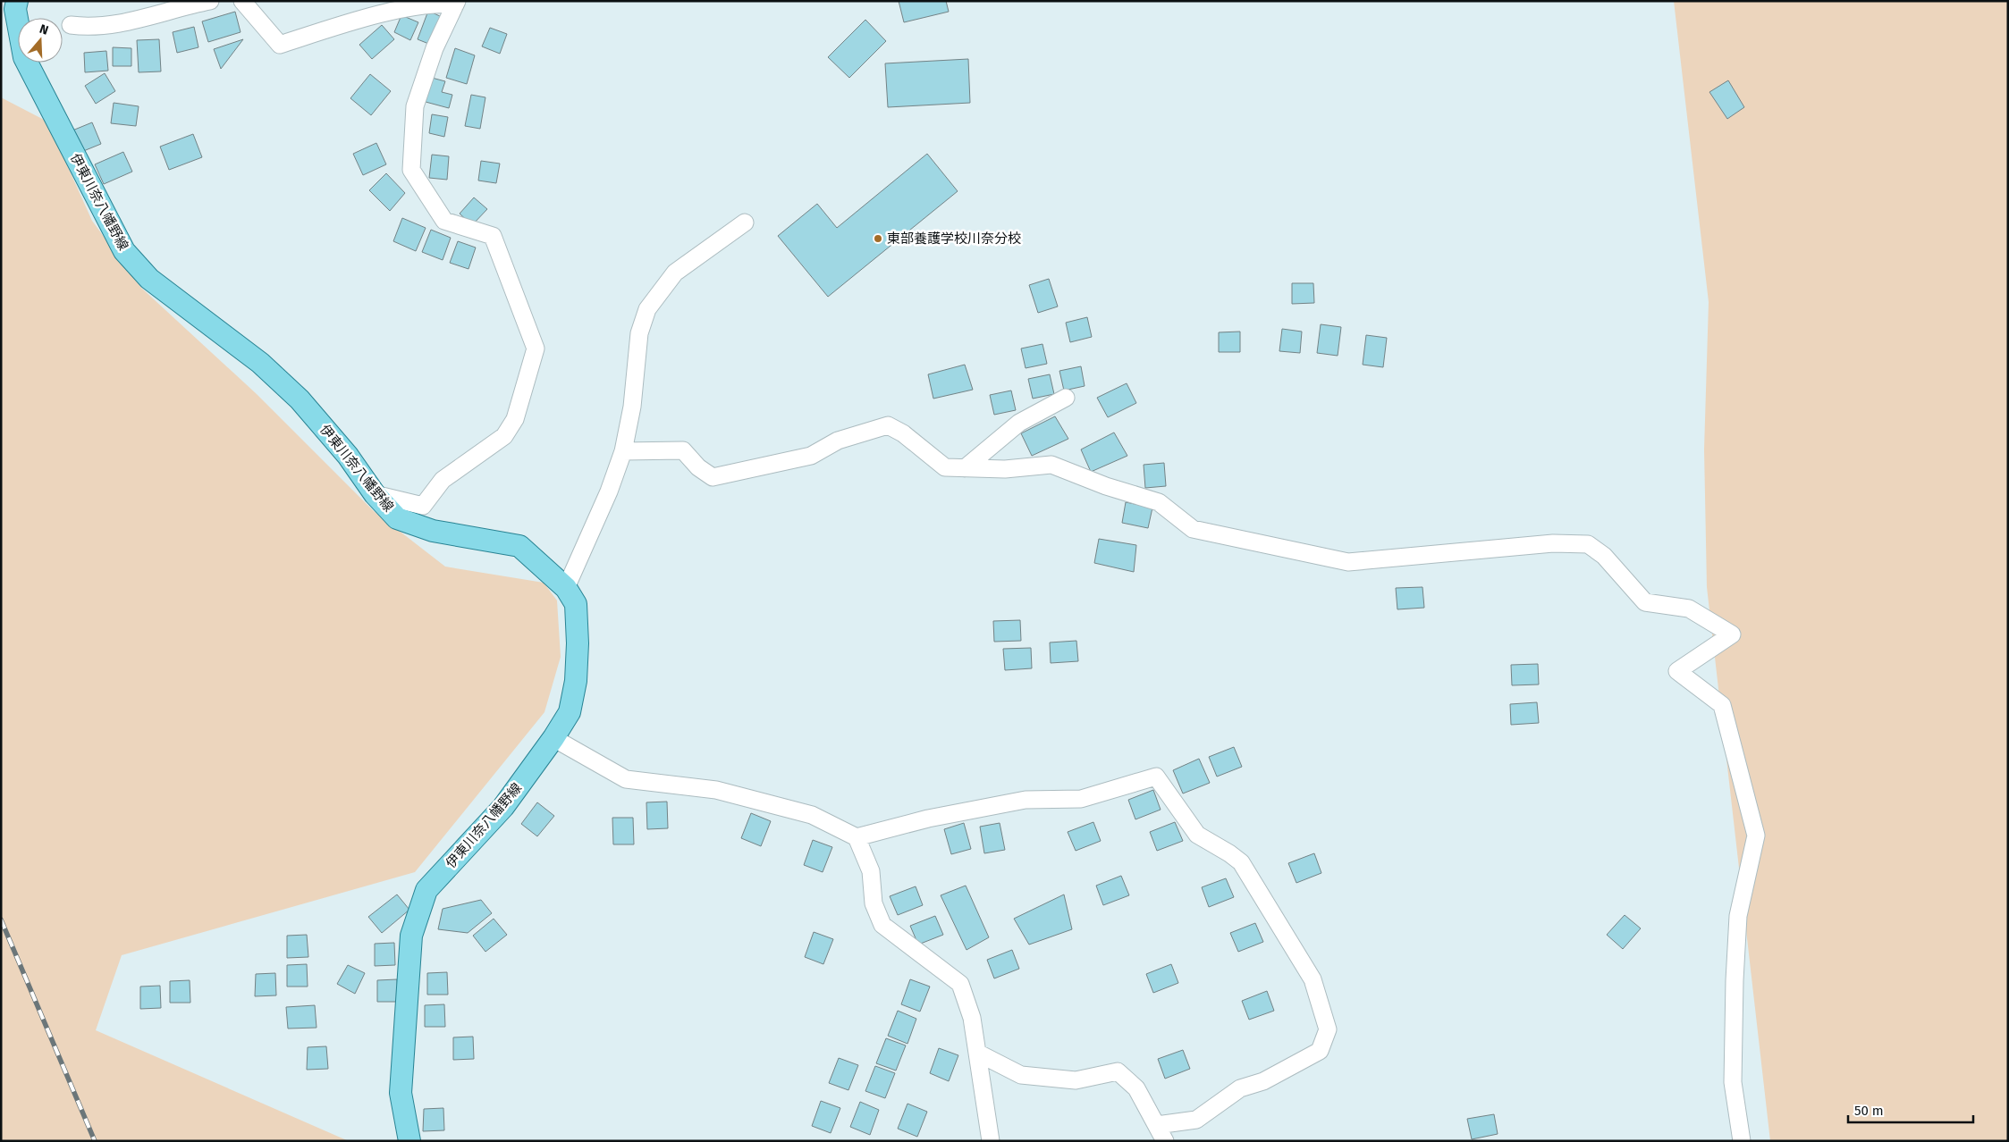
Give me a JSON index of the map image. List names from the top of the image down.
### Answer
{
  "streets": {
    "main road": ["伊東川奈八幡野線"]
  },
  "places": ["東部養護学校川奈分校"],
  "scale_bar": "50 m",
  "north": "top"
}
